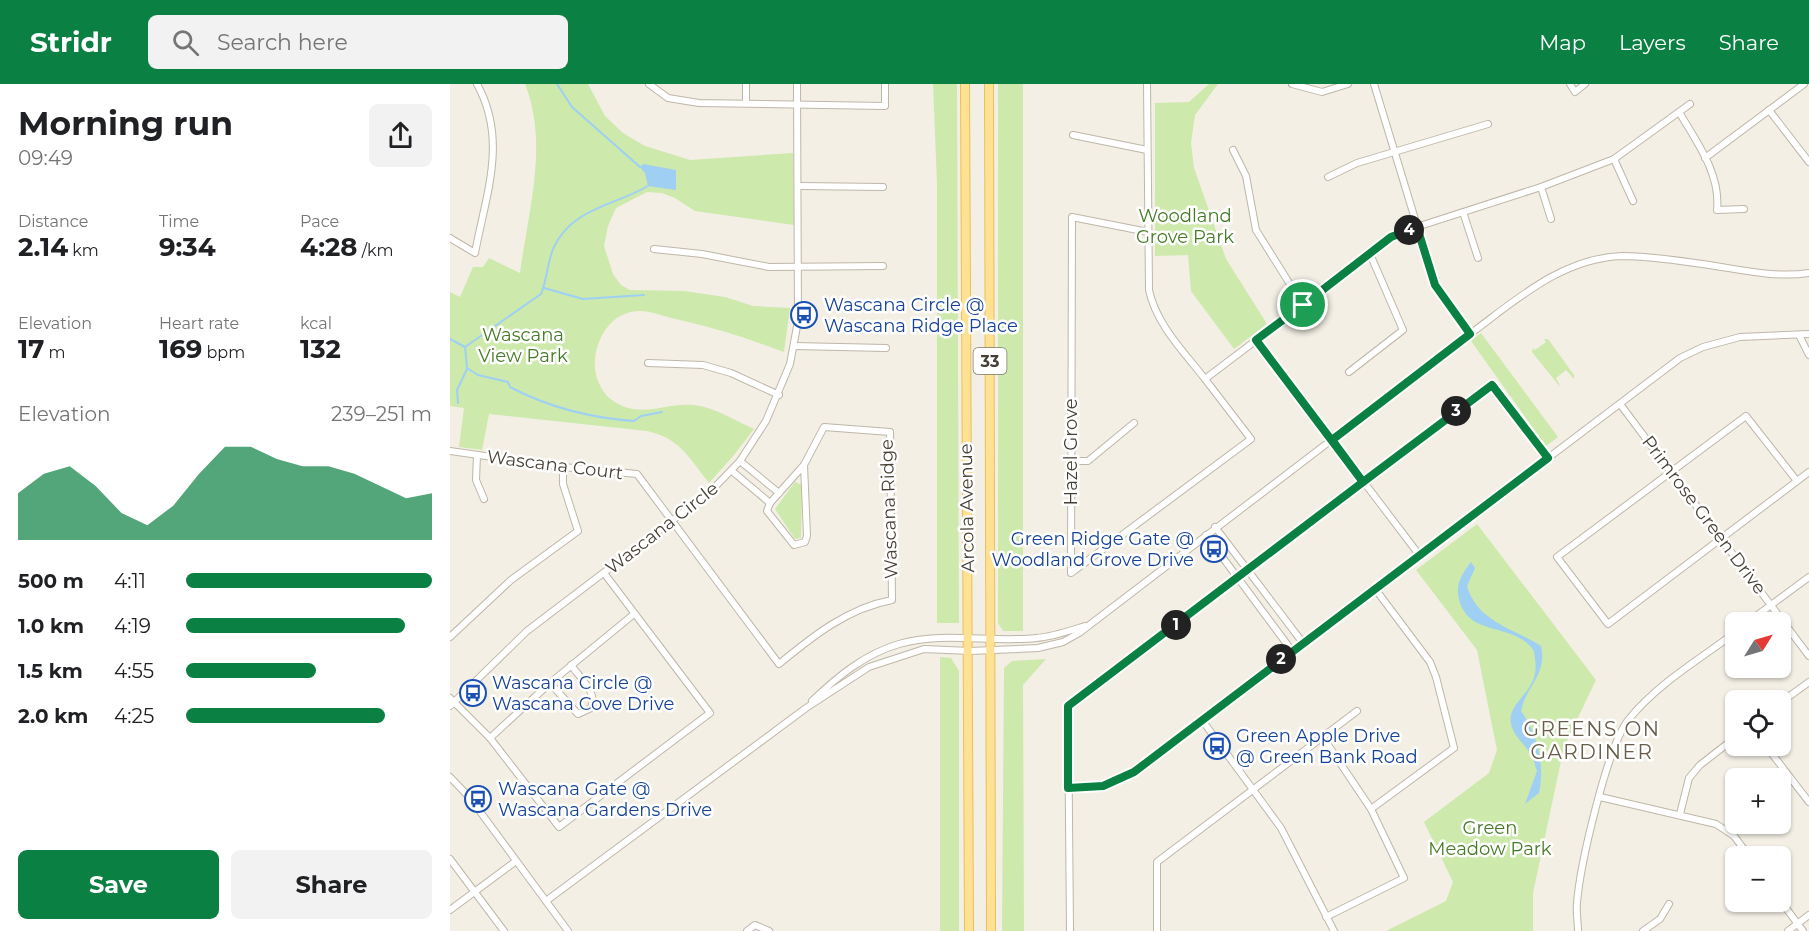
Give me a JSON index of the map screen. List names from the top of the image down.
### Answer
{
  "streets": {
    "main road": ["33", "Arcola Avenue"],
    "street": [
      "Hazel Grove",
      "Wascana Court",
      "Wascana Ridge",
      "Primrose Green Drive",
      "Wascana Circle"
    ]
  },
  "crossings": [
    ["Wascana Court", "Wascana Ridge"],
    ["Wascana Court", "Wascana Circle"],
    ["Wascana Ridge", "Wascana Circle"]
  ],
  "districts": ["GREENS ON GARDINER"],
  "parks": ["Woodland Grove Park", "Wascana View Park", "Green Meadow Park"],
  "places": {
    "bus stop": [
      "Wascana Circle @ Wascana Ridge Place",
      "Green Ridge Gate @ Woodland Grove Drive",
      "Wascana Circle @ Wascana Cove Drive",
      "Green Apple Drive @ Green Bank Road",
      "Wascana Gate @ Wascana Gardens Drive"
    ]
  },
  "north": "top right",
  "page": {
    "header": "Stridr",
    "search": "Search here",
    "nav": ["Map", "Layers", "Share"],
    "heading": ["Morning run", "09:49"],
    "stats": [
      ["Distance", "2.14 km"],
      ["Time", "9:34"],
      ["Pace", "4:28 /km"],
      ["Elevation", "17 m"],
      ["Heart rate", "169 bpm"],
      ["kcal", "132"]
    ],
    "pins": [
      "4",
      "3",
      "1",
      "2"
    ],
    "chart": ["Elevation", "239–251 m"],
    "list": [
      {
        "name": "500 m",
        "note": "4:11"
      },
      {
        "name": "1.0 km",
        "note": "4:19"
      },
      {
        "name": "1.5 km",
        "note": "4:55"
      },
      {
        "name": "2.0 km",
        "note": "4:25"
      }
    ],
    "map_buttons": ["+", "−"],
    "buttons": ["Save", "Share"]
  }
}
